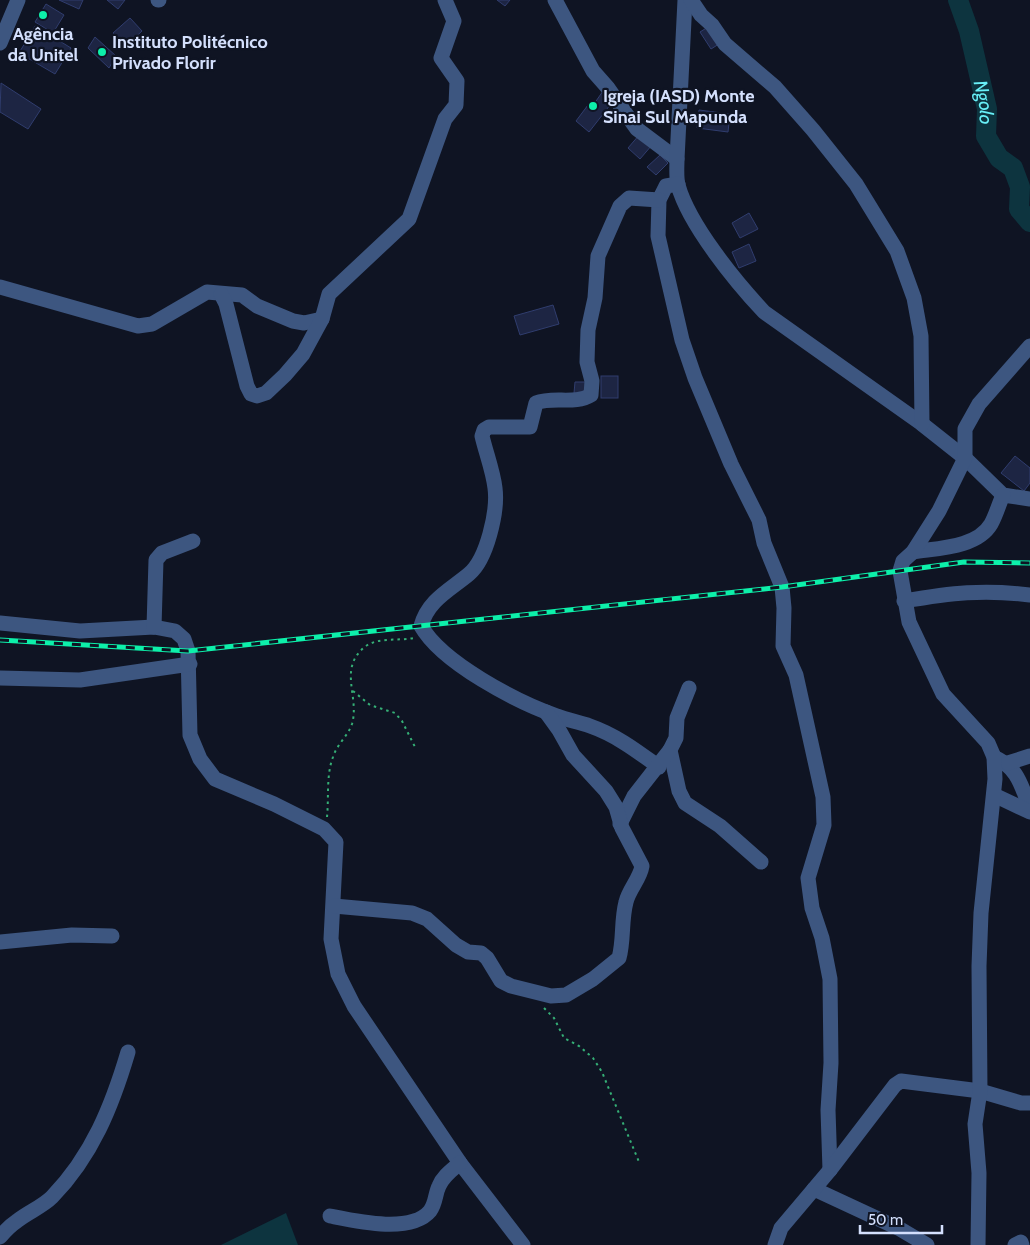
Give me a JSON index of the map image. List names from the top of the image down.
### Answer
{
  "water": ["Ngolo"],
  "places": ["Agência da Unitel", "Instituto Politécnico Privado Florir", "Igreja (IASD) Monte Sinai Sul Mapunda"],
  "scale_bar": "50 m"
}
